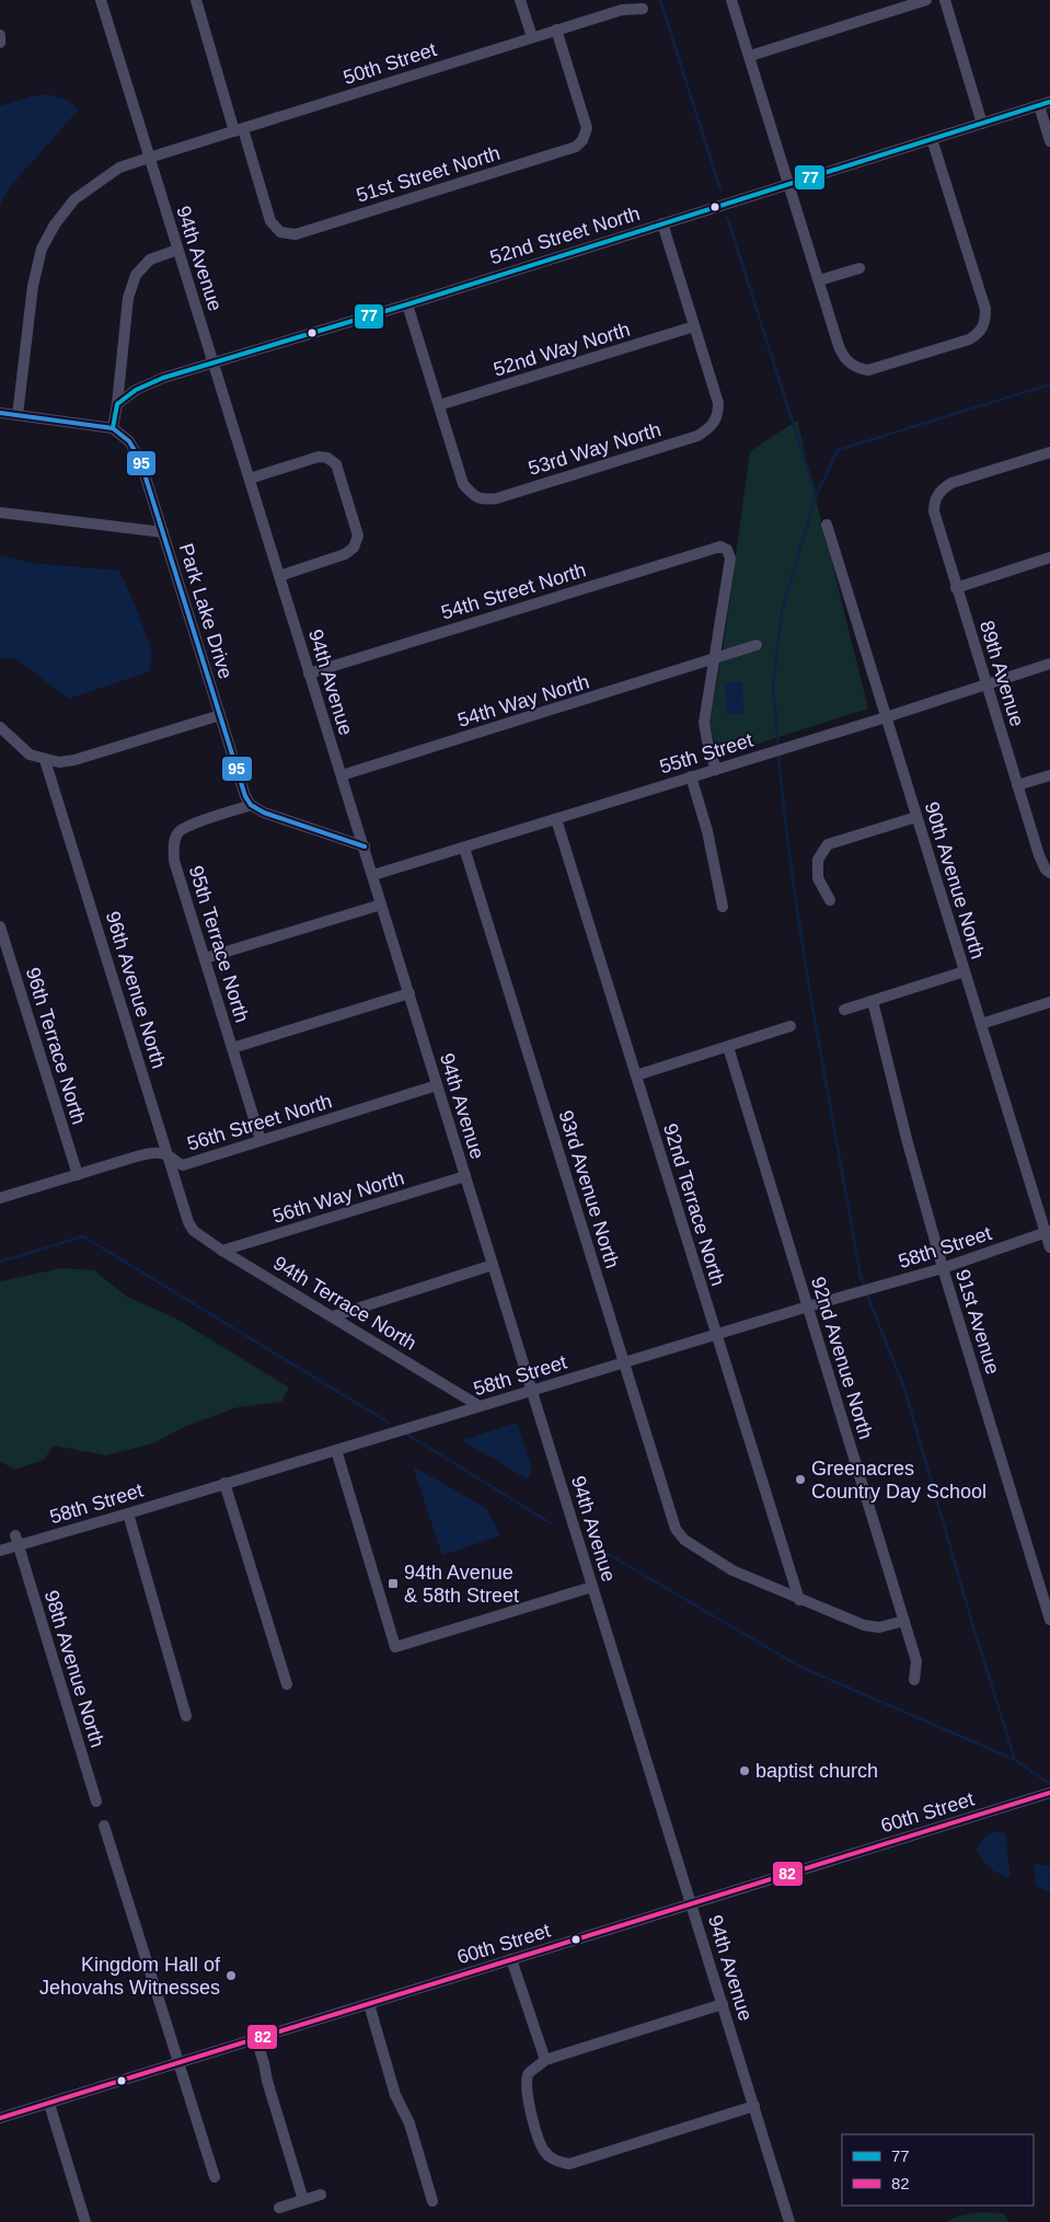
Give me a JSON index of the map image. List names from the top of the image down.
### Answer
{
  "streets": {
    "street": [
      "50th Street",
      "51st Street North",
      "52nd Street North",
      "94th Avenue",
      "52nd Way North",
      "53rd Way North",
      "54th Street North",
      "Park Lake Drive",
      "89th Avenue",
      "54th Way North",
      "55th Street",
      "90th Avenue North",
      "95th Terrace North",
      "96th Avenue North",
      "96th Terrace North",
      "56th Street North",
      "93rd Avenue North",
      "56th Way North",
      "92nd Terrace North",
      "58th Street",
      "94th Terrace North",
      "91st Avenue",
      "92nd Avenue North",
      "98th Avenue North",
      "60th Street"
    ]
  },
  "crossings": [
    ["50th Street", "51st Street North"],
    ["50th Street", "94th Avenue"],
    ["52nd Street North", "94th Avenue"],
    ["94th Avenue", "54th Street North"],
    ["94th Avenue", "54th Way North"],
    ["94th Avenue", "55th Street"],
    ["94th Avenue", "56th Street North"],
    ["94th Avenue", "56th Way North"],
    ["94th Avenue", "58th Street"],
    ["94th Avenue", "60th Street"],
    ["52nd Way North", "53rd Way North"],
    ["54th Street North", "54th Way North"],
    ["Park Lake Drive", "95th Terrace North"],
    ["89th Avenue", "55th Street"],
    ["55th Street", "90th Avenue North"],
    ["55th Street", "93rd Avenue North"],
    ["55th Street", "92nd Terrace North"],
    ["90th Avenue North", "58th Street"],
    ["95th Terrace North", "56th Street North"],
    ["96th Avenue North", "56th Street North"],
    ["96th Avenue North", "94th Terrace North"],
    ["96th Terrace North", "56th Street North"],
    ["93rd Avenue North", "92nd Terrace North"],
    ["93rd Avenue North", "58th Street"],
    ["56th Way North", "94th Terrace North"],
    ["92nd Terrace North", "58th Street"],
    ["58th Street", "94th Terrace North"],
    ["58th Street", "91st Avenue"],
    ["58th Street", "92nd Avenue North"],
    ["58th Street", "98th Avenue North"]
  ],
  "places": {
    "other": ["Greenacres Country Day School", "baptist church", "Kingdom Hall of Jehovahs Witnesses"],
    "transit": ["94th Avenue & 58th Street"]
  },
  "lines": ["transit line 77", "transit line 95", "transit line 82"],
  "legend": ["77", "82"]
}
